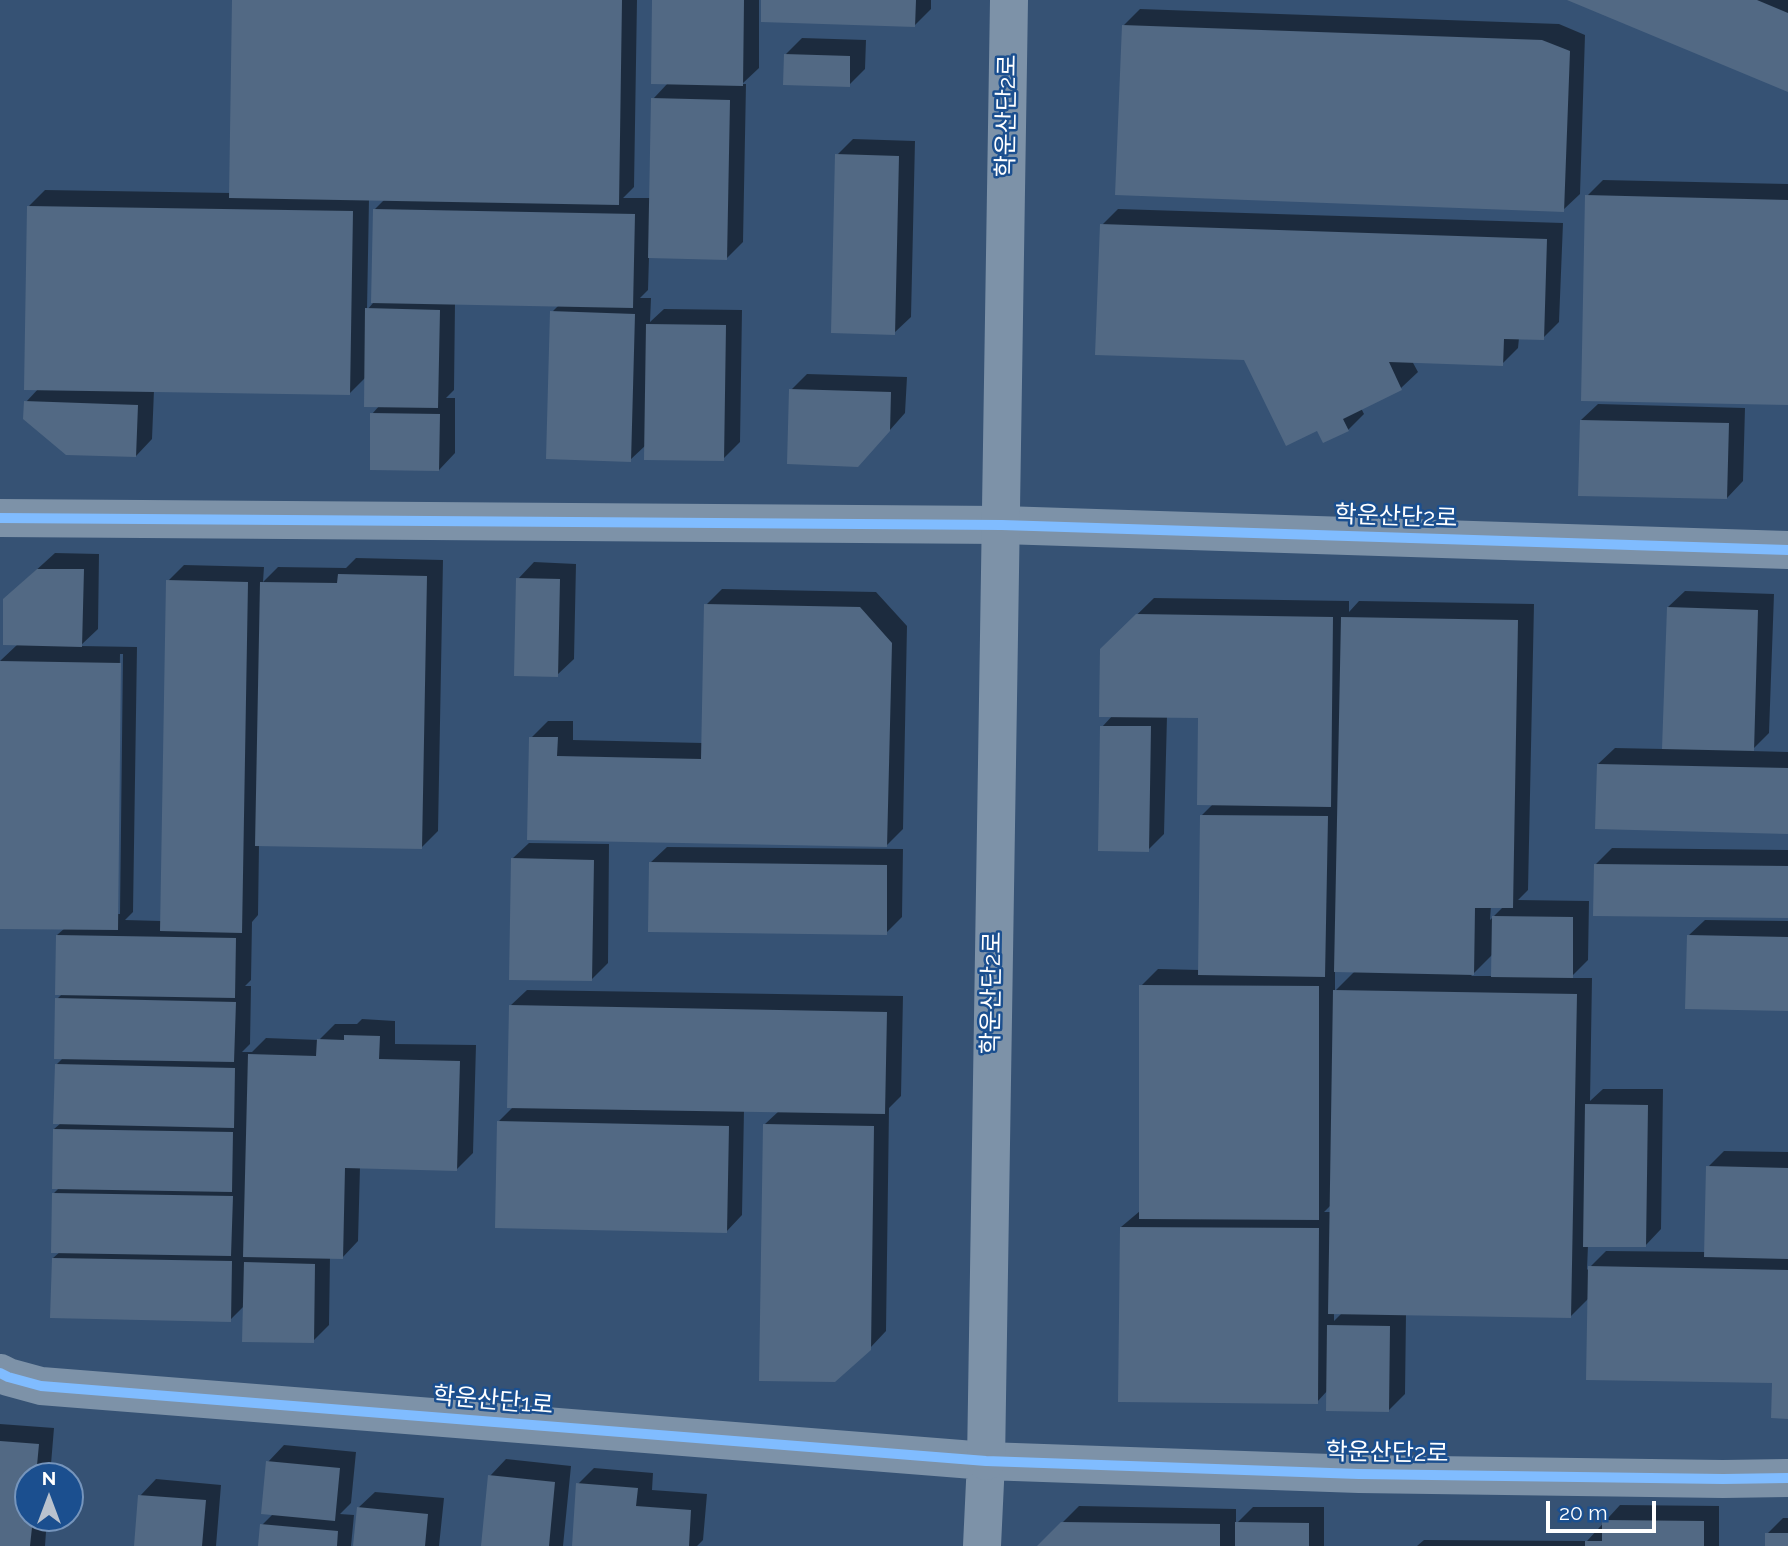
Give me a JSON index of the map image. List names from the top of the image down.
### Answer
{
  "streets": {
    "street": ["학운산단2로", "학운산단1로"]
  },
  "crossings": [
    ["학운산단2로", "학운산단1로"]
  ],
  "scale_bar": "20 m",
  "north": "top"
}
